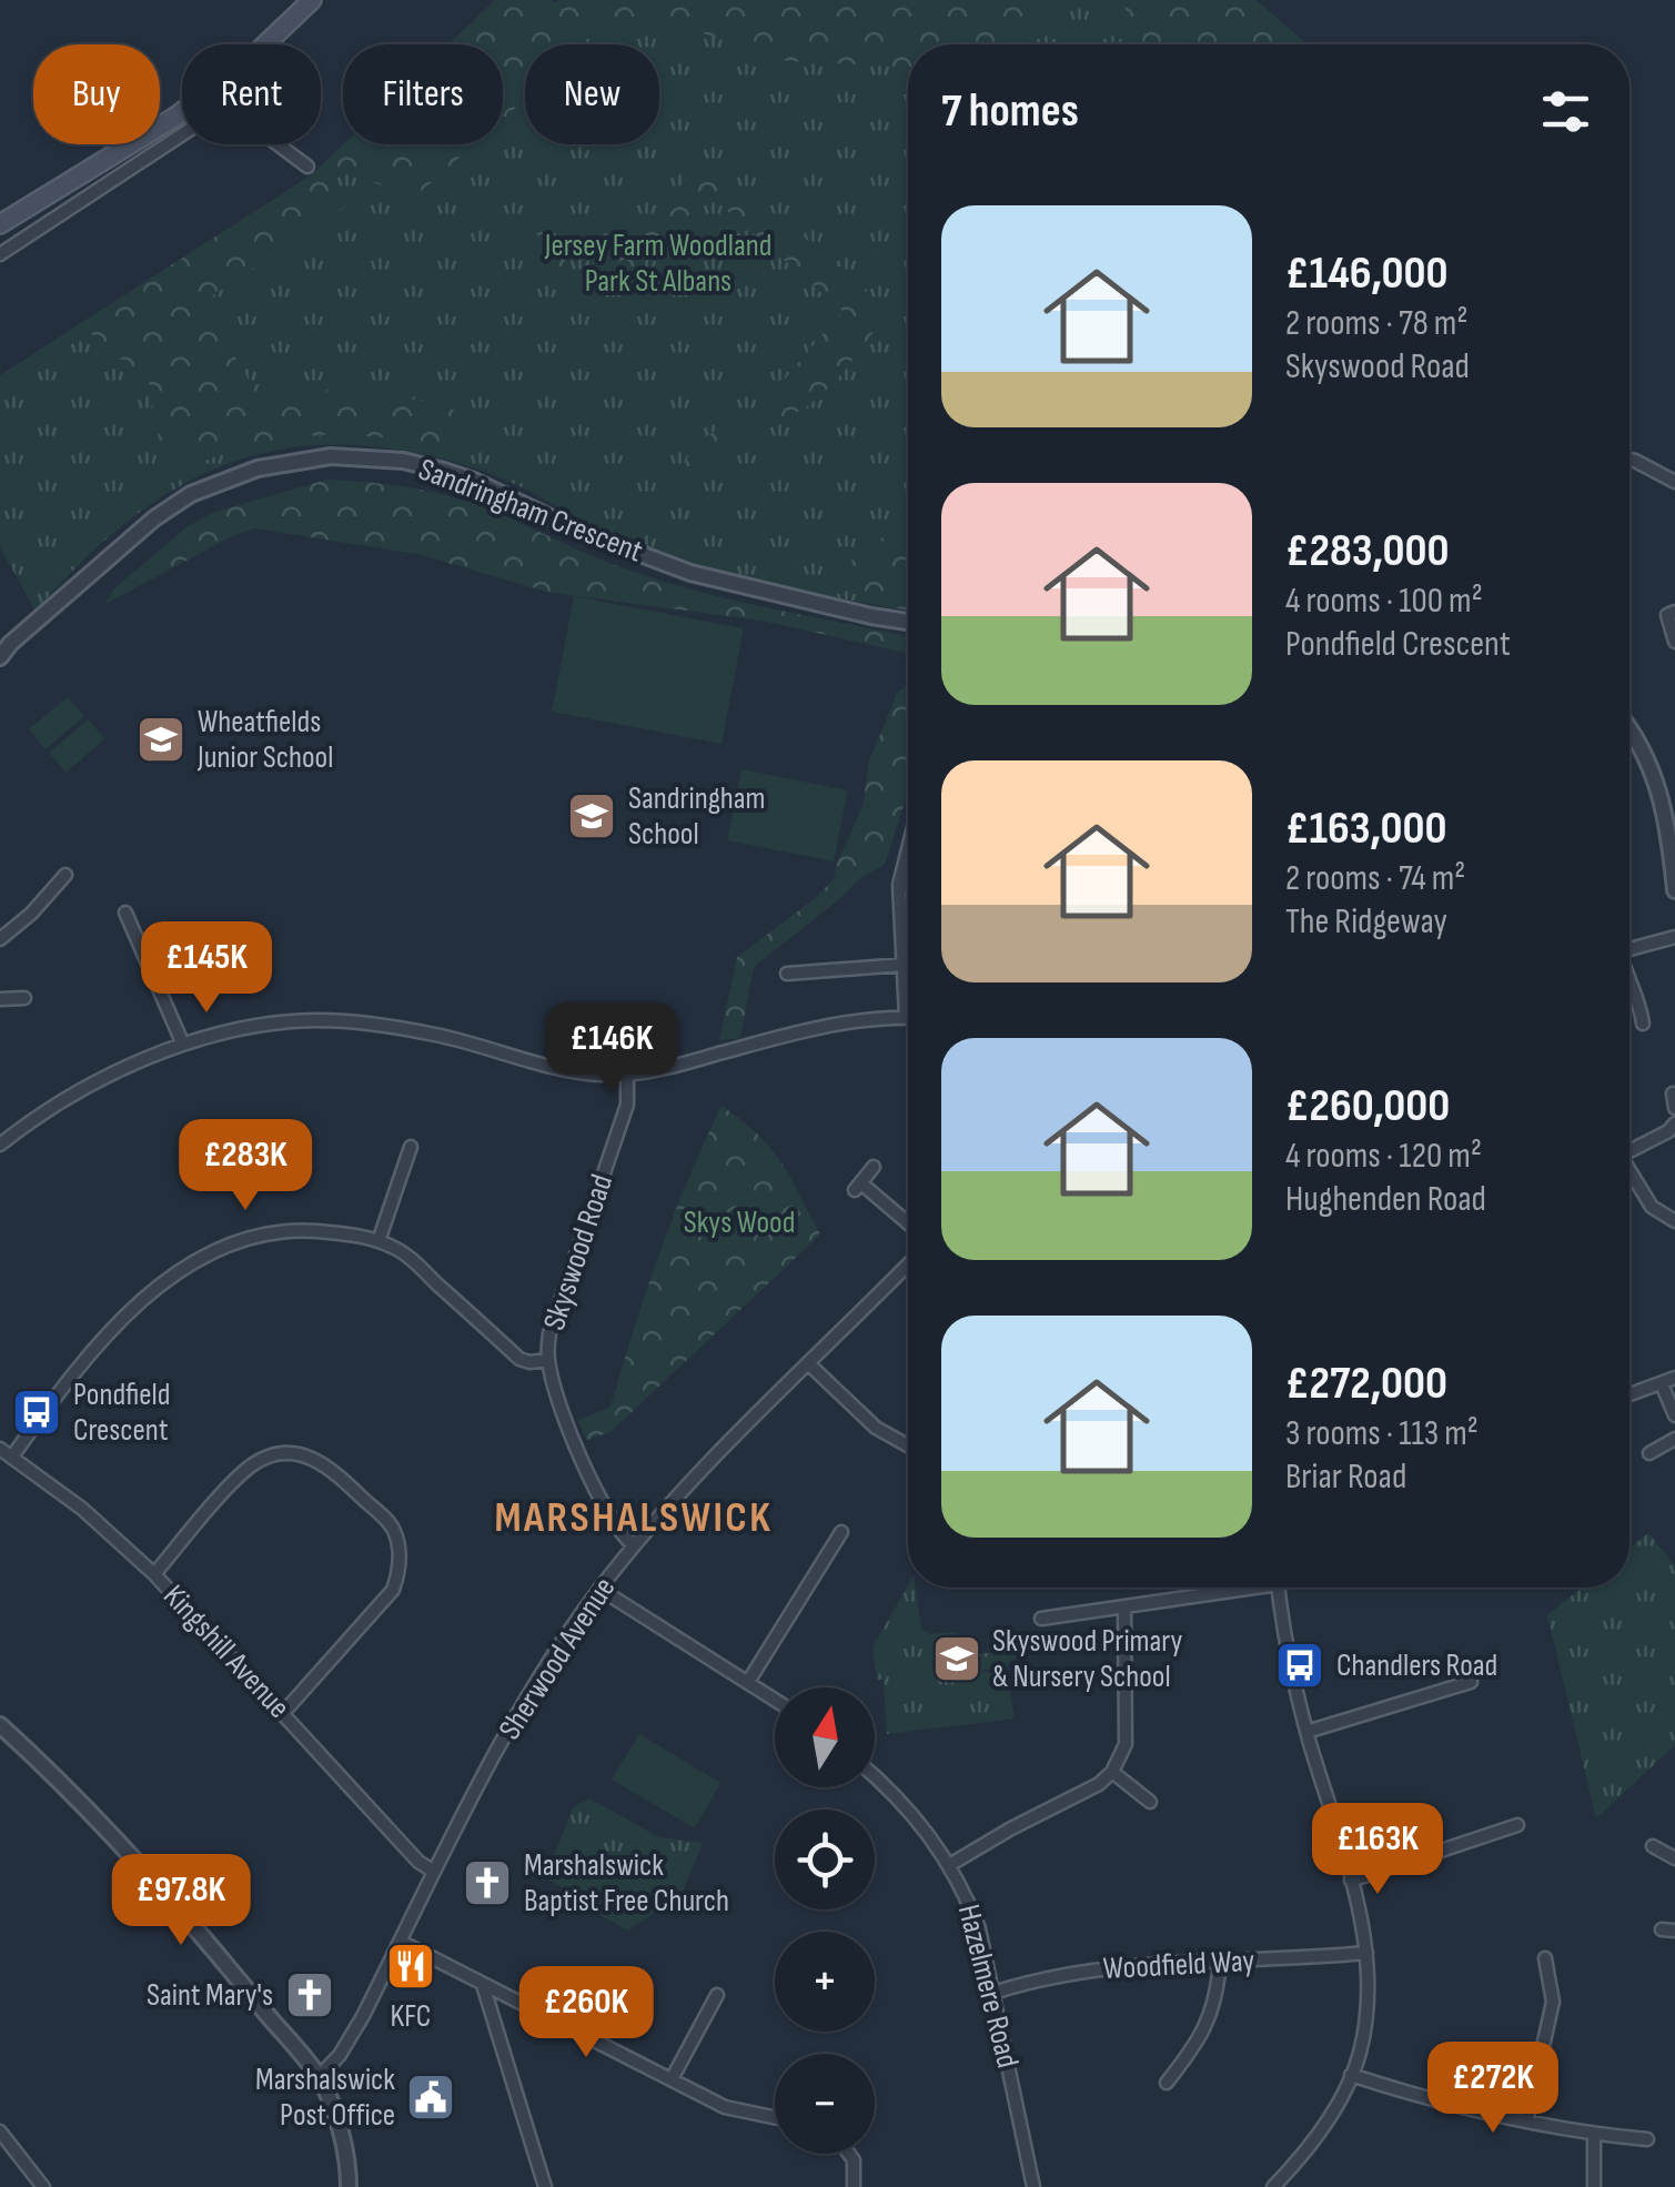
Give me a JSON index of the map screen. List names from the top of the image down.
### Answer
{
  "streets": {
    "street": [
      "Sandringham Crescent",
      "Skyswood Road",
      "Kingshill Avenue",
      "Sherwood Avenue",
      "Woodfield Way",
      "Hazelmere Road"
    ]
  },
  "crossings": [
    ["Skyswood Road", "Sherwood Avenue"],
    ["Kingshill Avenue", "Sherwood Avenue"],
    ["Woodfield Way", "Hazelmere Road"]
  ],
  "districts": ["MARSHALSWICK"],
  "parks": ["Jersey Farm Woodland Park St Albans", "Skys Wood"],
  "places": {
    "school or university": ["Wheatfields Junior School", "Sandringham School", "Skyswood Primary & Nursery School"],
    "bus stop": ["Pondfield Crescent", "Chandlers Road"],
    "church": ["Marshalswick Baptist Free Church", "Saint Mary's"],
    "restaurant": ["KFC"],
    "public building": ["Marshalswick Post Office"]
  },
  "north": "top",
  "page": {
    "chip": [
      "Buy",
      "Rent",
      "Filters",
      "New"
    ],
    "heading": "7 homes",
    "list": [
      {
        "name": "£146,000",
        "note": "2 rooms · 78 m² · Skyswood Road"
      },
      {
        "name": "£283,000",
        "note": "4 rooms · 100 m² · Pondfield Crescent"
      },
      {
        "name": "£163,000",
        "note": "2 rooms · 74 m² · The Ridgeway"
      },
      {
        "name": "£260,000",
        "note": "4 rooms · 120 m² · Hughenden Road"
      },
      {
        "name": "£272,000",
        "note": "3 rooms · 113 m² · Briar Road"
      }
    ],
    "price": [
      "£145K",
      "£146K",
      "£283K",
      "£163K",
      "£97.8K",
      "£260K",
      "£272K"
    ],
    "map_buttons": ["+", "−"]
  }
}
